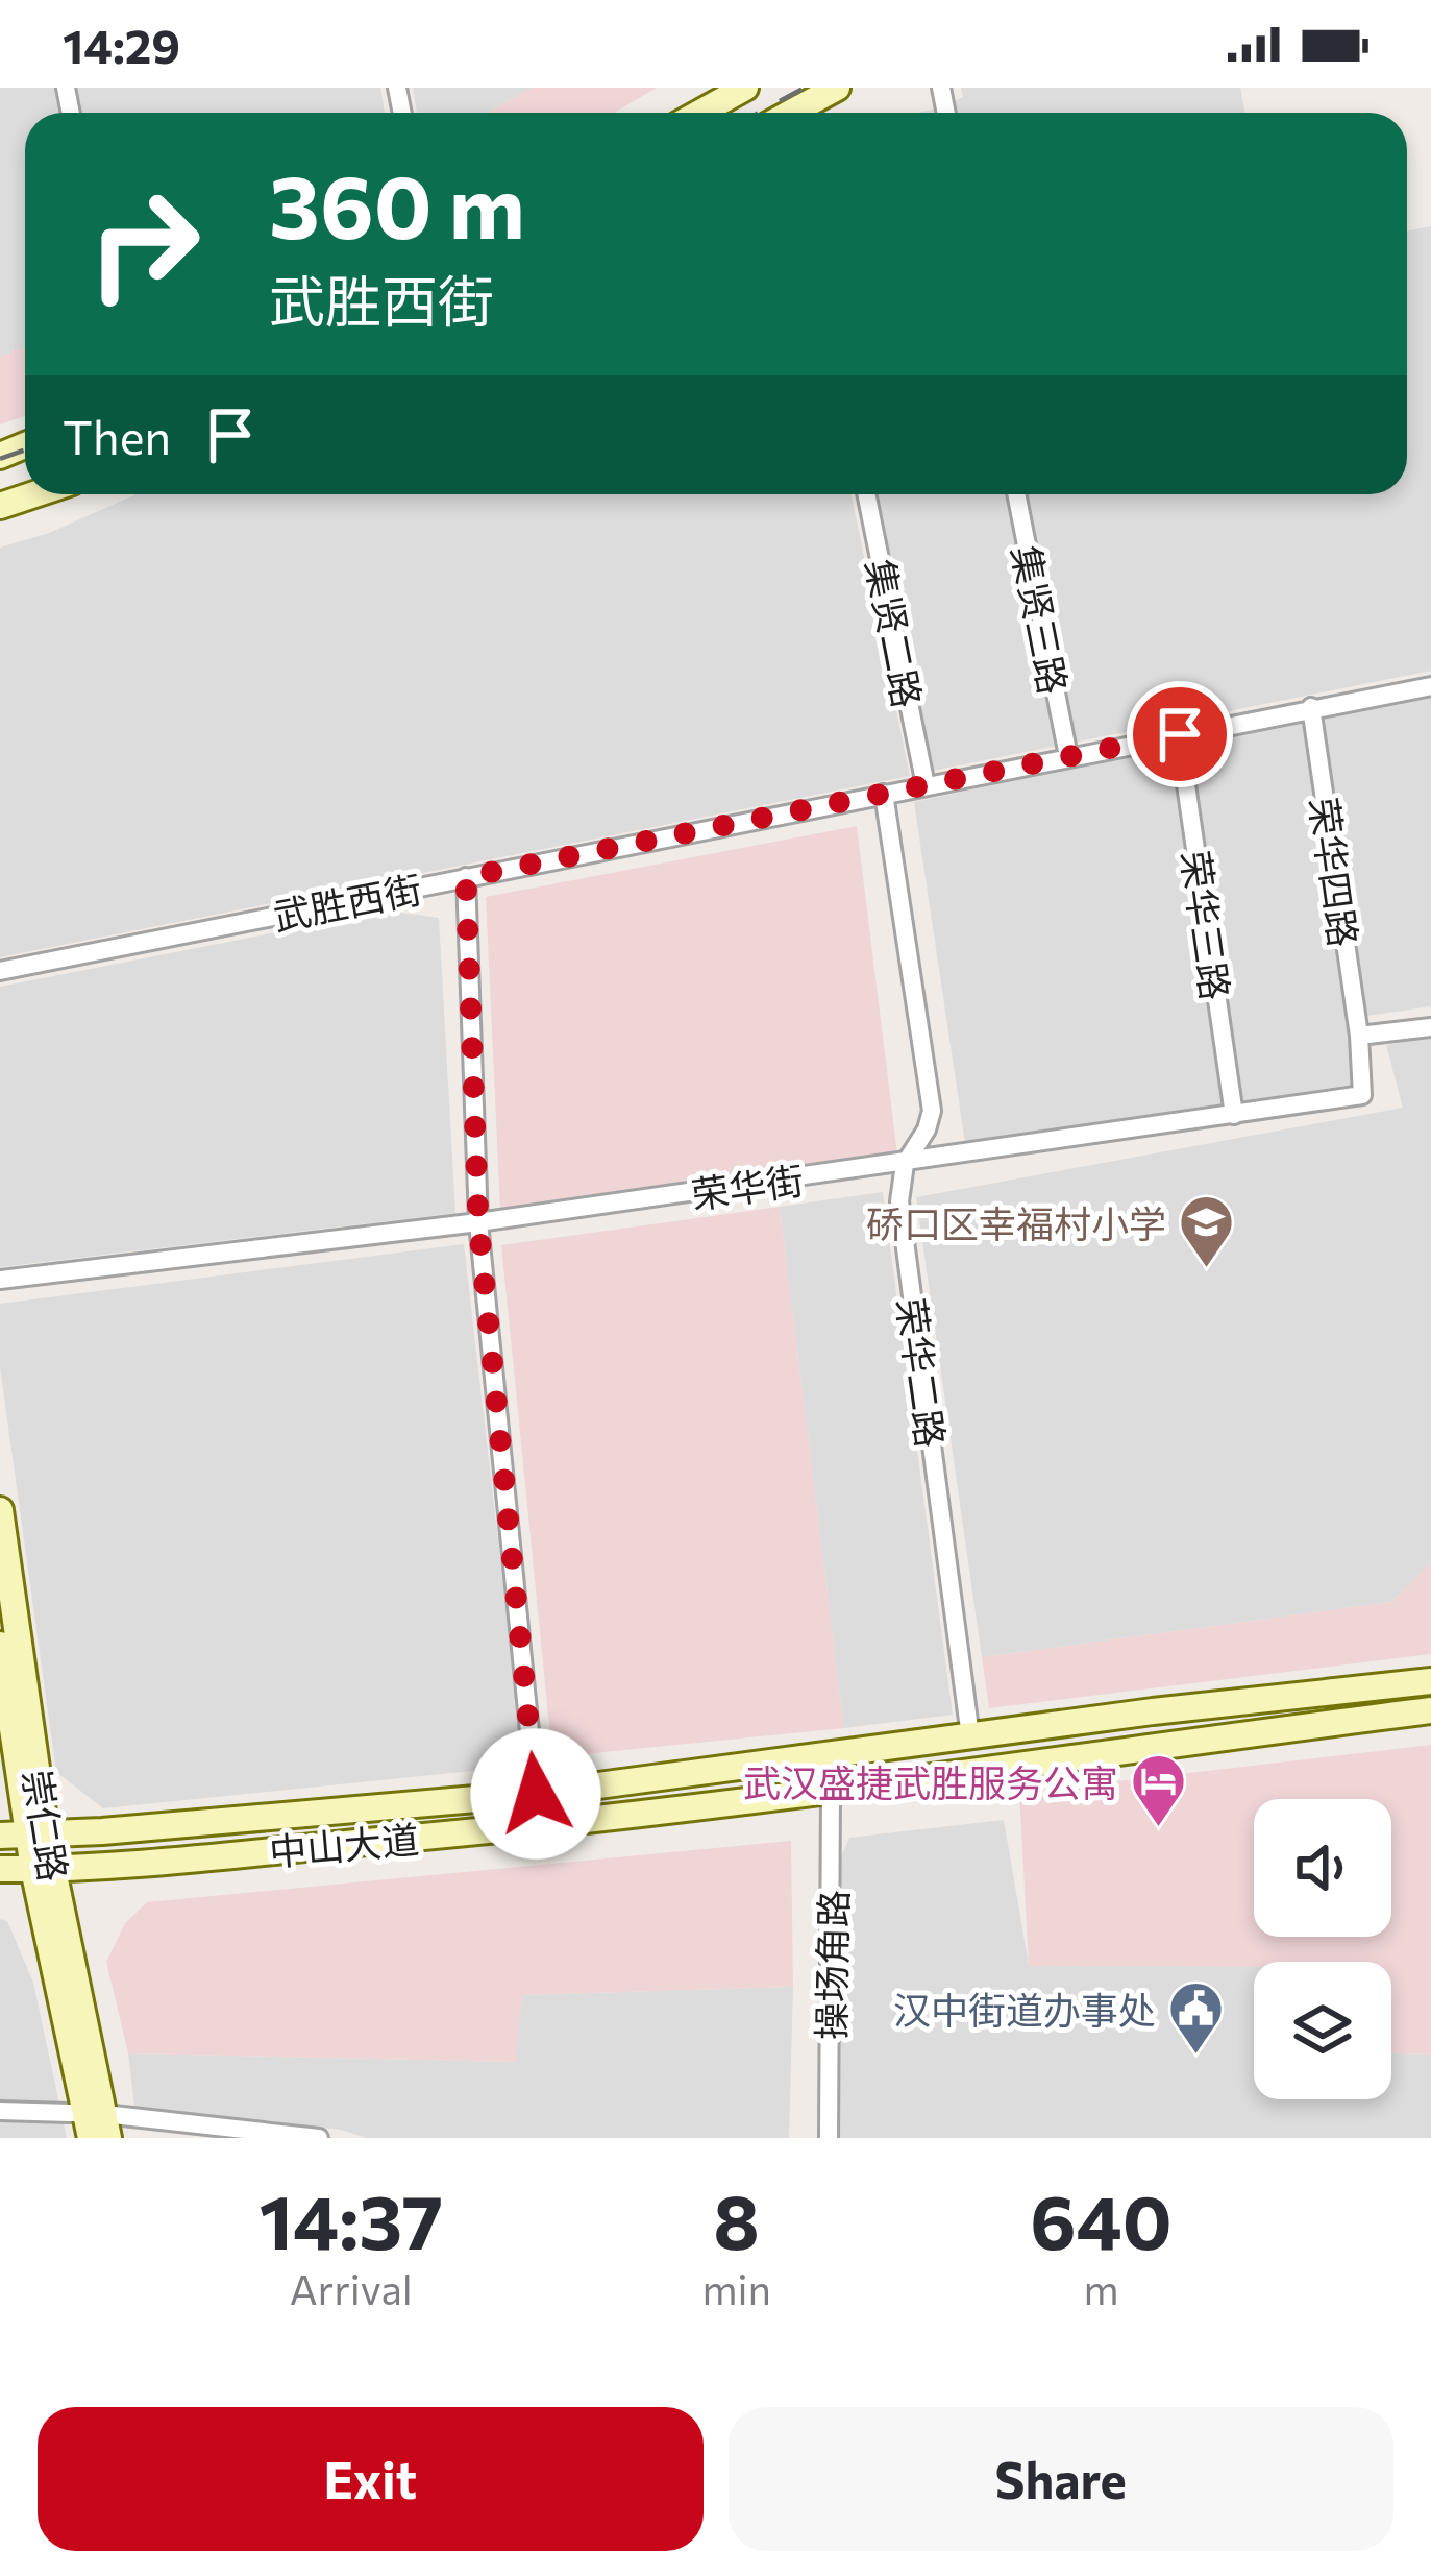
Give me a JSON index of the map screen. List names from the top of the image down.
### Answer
{
  "streets": {
    "main road": ["崇仁路", "中山大道"],
    "street": [
      "集贤三路",
      "集贤二路",
      "荣华四路",
      "武胜西街",
      "荣华三路",
      "荣华街",
      "荣华二路",
      "操场角路"
    ]
  },
  "crossings": [
    ["集贤三路", "武胜西街"],
    ["集贤二路", "武胜西街"],
    ["荣华四路", "武胜西街"],
    ["荣华四路", "荣华街"],
    ["武胜西街", "荣华三路"],
    ["武胜西街", "荣华二路"],
    ["荣华三路", "荣华街"],
    ["荣华街", "荣华二路"],
    ["荣华二路", "中山大道"],
    ["崇仁路", "中山大道"],
    ["中山大道", "操场角路"]
  ],
  "places": {
    "school or university": ["硚口区幸福村小学"],
    "hotel": ["武汉盛捷武胜服务公寓"],
    "public building": ["汉中街道办事处"]
  },
  "page": {
    "status": "14:29",
    "turn": ["360 m", "武胜西街"],
    "then": "Then",
    "eta": [
      "14:37",
      "Arrival",
      "8",
      "min",
      "640",
      "m"
    ],
    "buttons": ["Exit", "Share"]
  }
}
